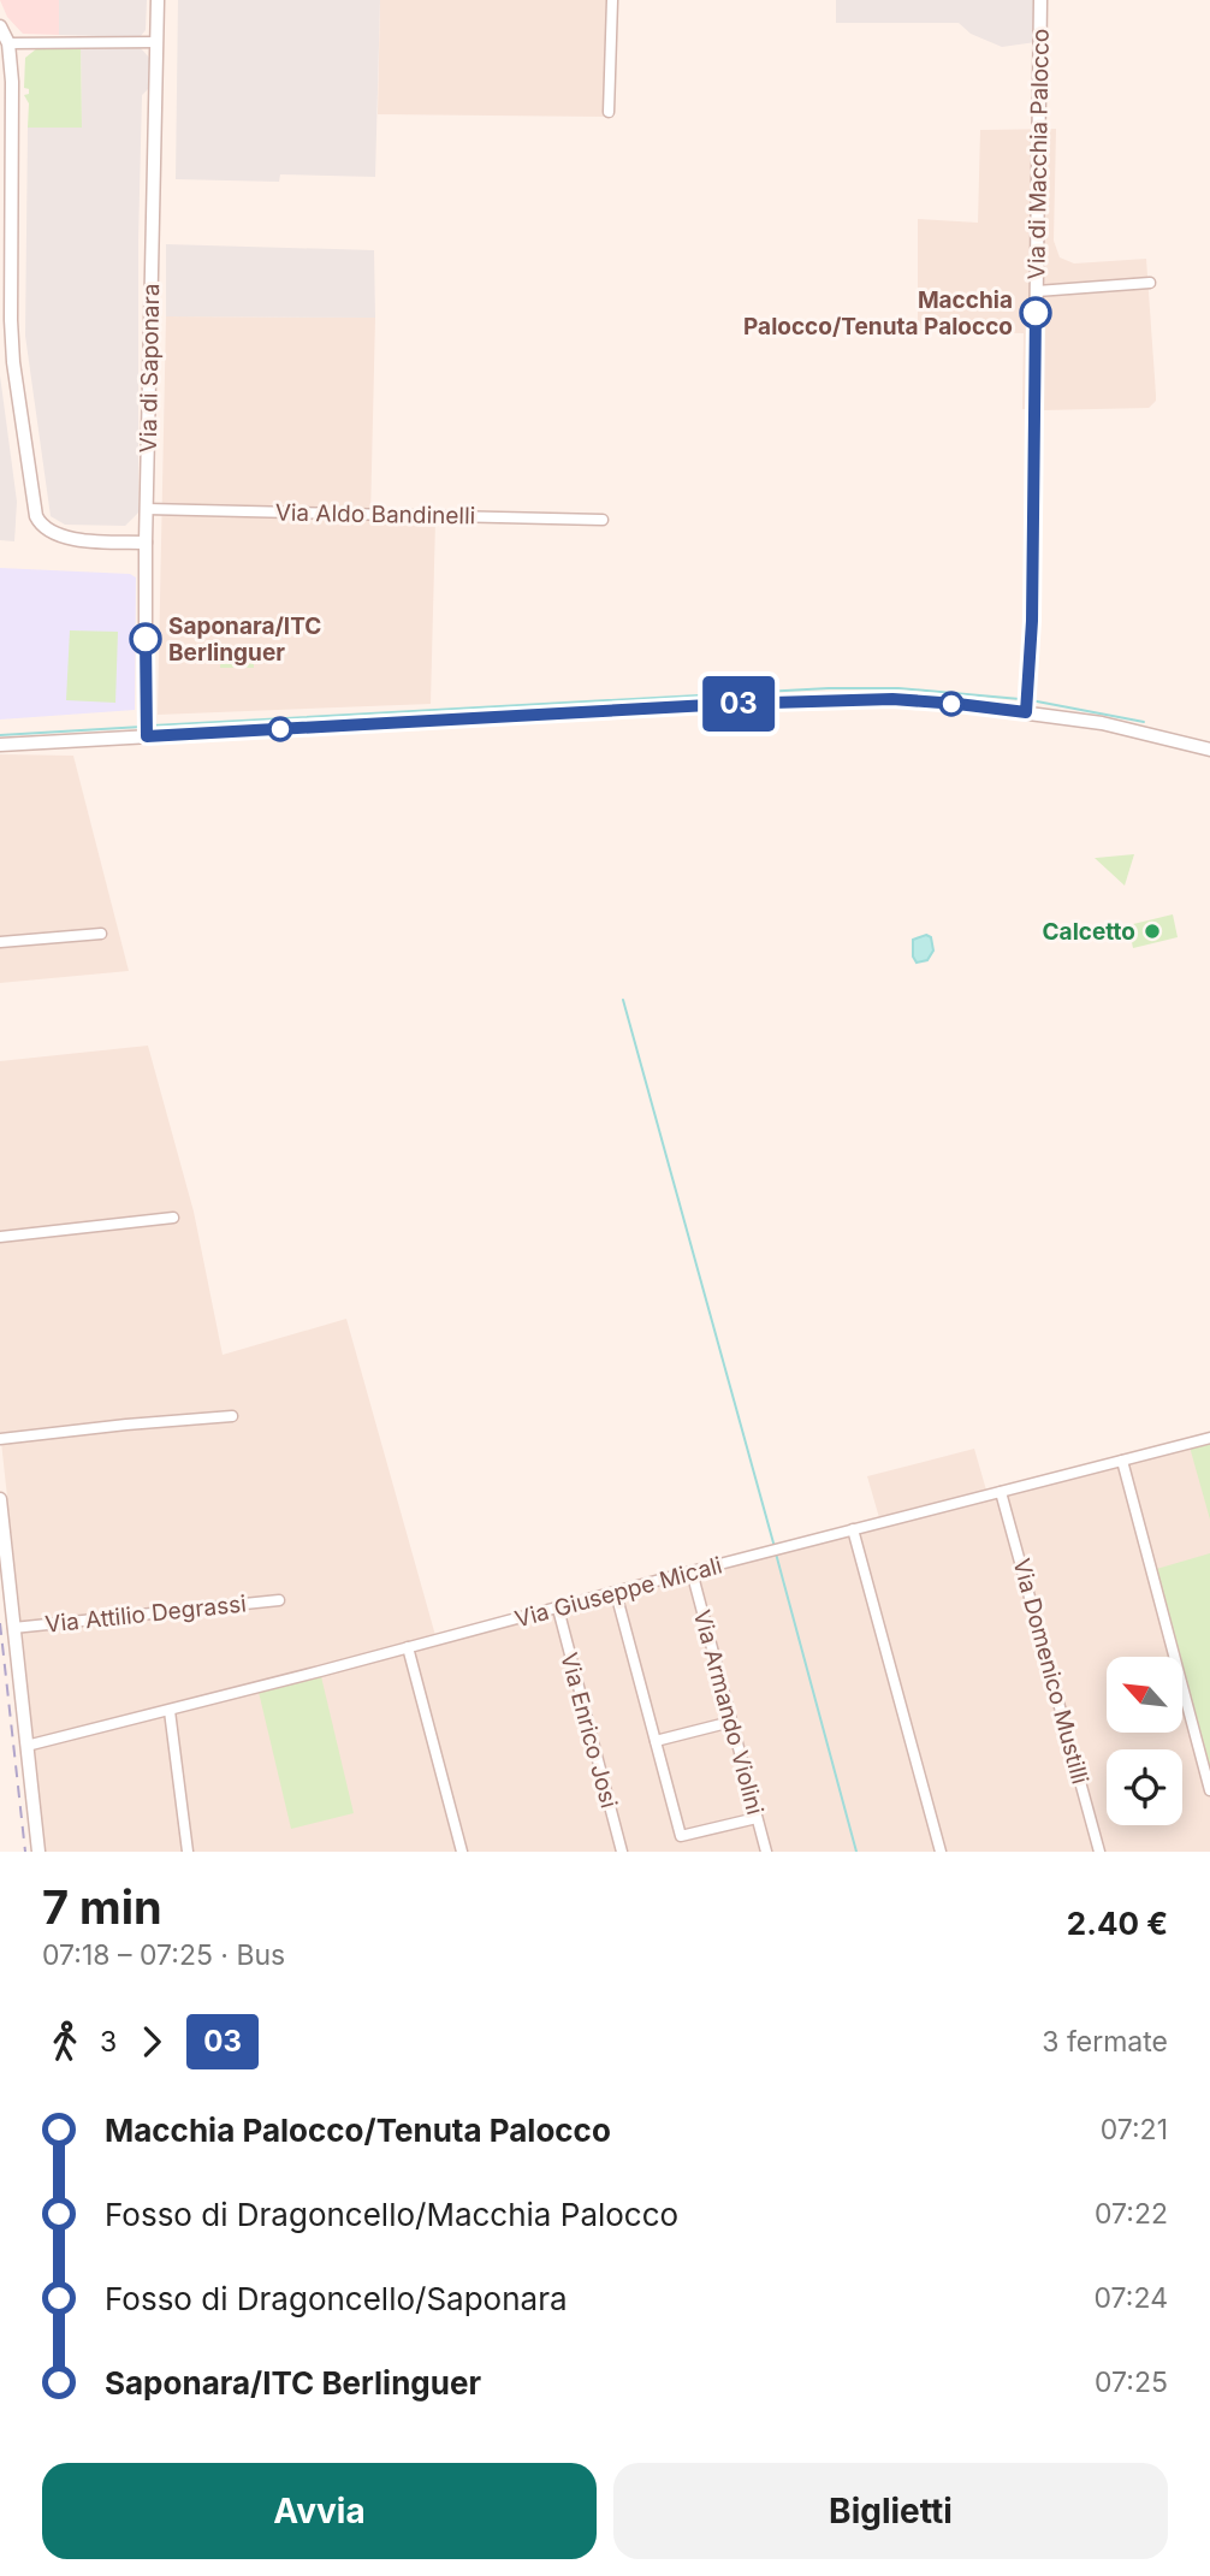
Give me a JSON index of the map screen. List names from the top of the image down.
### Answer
{
  "streets": {
    "street": [
      "Via di Macchia Palocco",
      "Via di Saponara",
      "Via Aldo Bandinelli",
      "Via Giuseppe Micali",
      "Via Attilio Degrassi",
      "Via Domenico Mustilli",
      "Via Armando Violini",
      "Via Enrico Josi"
    ]
  },
  "crossings": [
    ["Via di Saponara", "Via Aldo Bandinelli"],
    ["Via Giuseppe Micali", "Via Domenico Mustilli"],
    ["Via Giuseppe Micali", "Via Armando Violini"],
    ["Via Giuseppe Micali", "Via Enrico Josi"]
  ],
  "places": ["Macchia Palocco/Tenuta Palocco", "Saponara/ITC Berlinguer", "Calcetto"],
  "lines": ["bus line 03"],
  "north": "top left",
  "page": {
    "on_map": "03",
    "heading": ["7 min", "07:18 – 07:25 · Bus", "2.40 €"],
    "legs": ["3", "03", "3 fermate"],
    "list": [
      {
        "name": "Macchia Palocco/Tenuta Palocco",
        "value": "07:21"
      },
      {
        "name": "Fosso di Dragoncello/Macchia Palocco",
        "value": "07:22"
      },
      {
        "name": "Fosso di Dragoncello/Saponara",
        "value": "07:24"
      },
      {
        "name": "Saponara/ITC Berlinguer",
        "value": "07:25"
      }
    ],
    "buttons": ["Avvia", "Biglietti"]
  }
}
